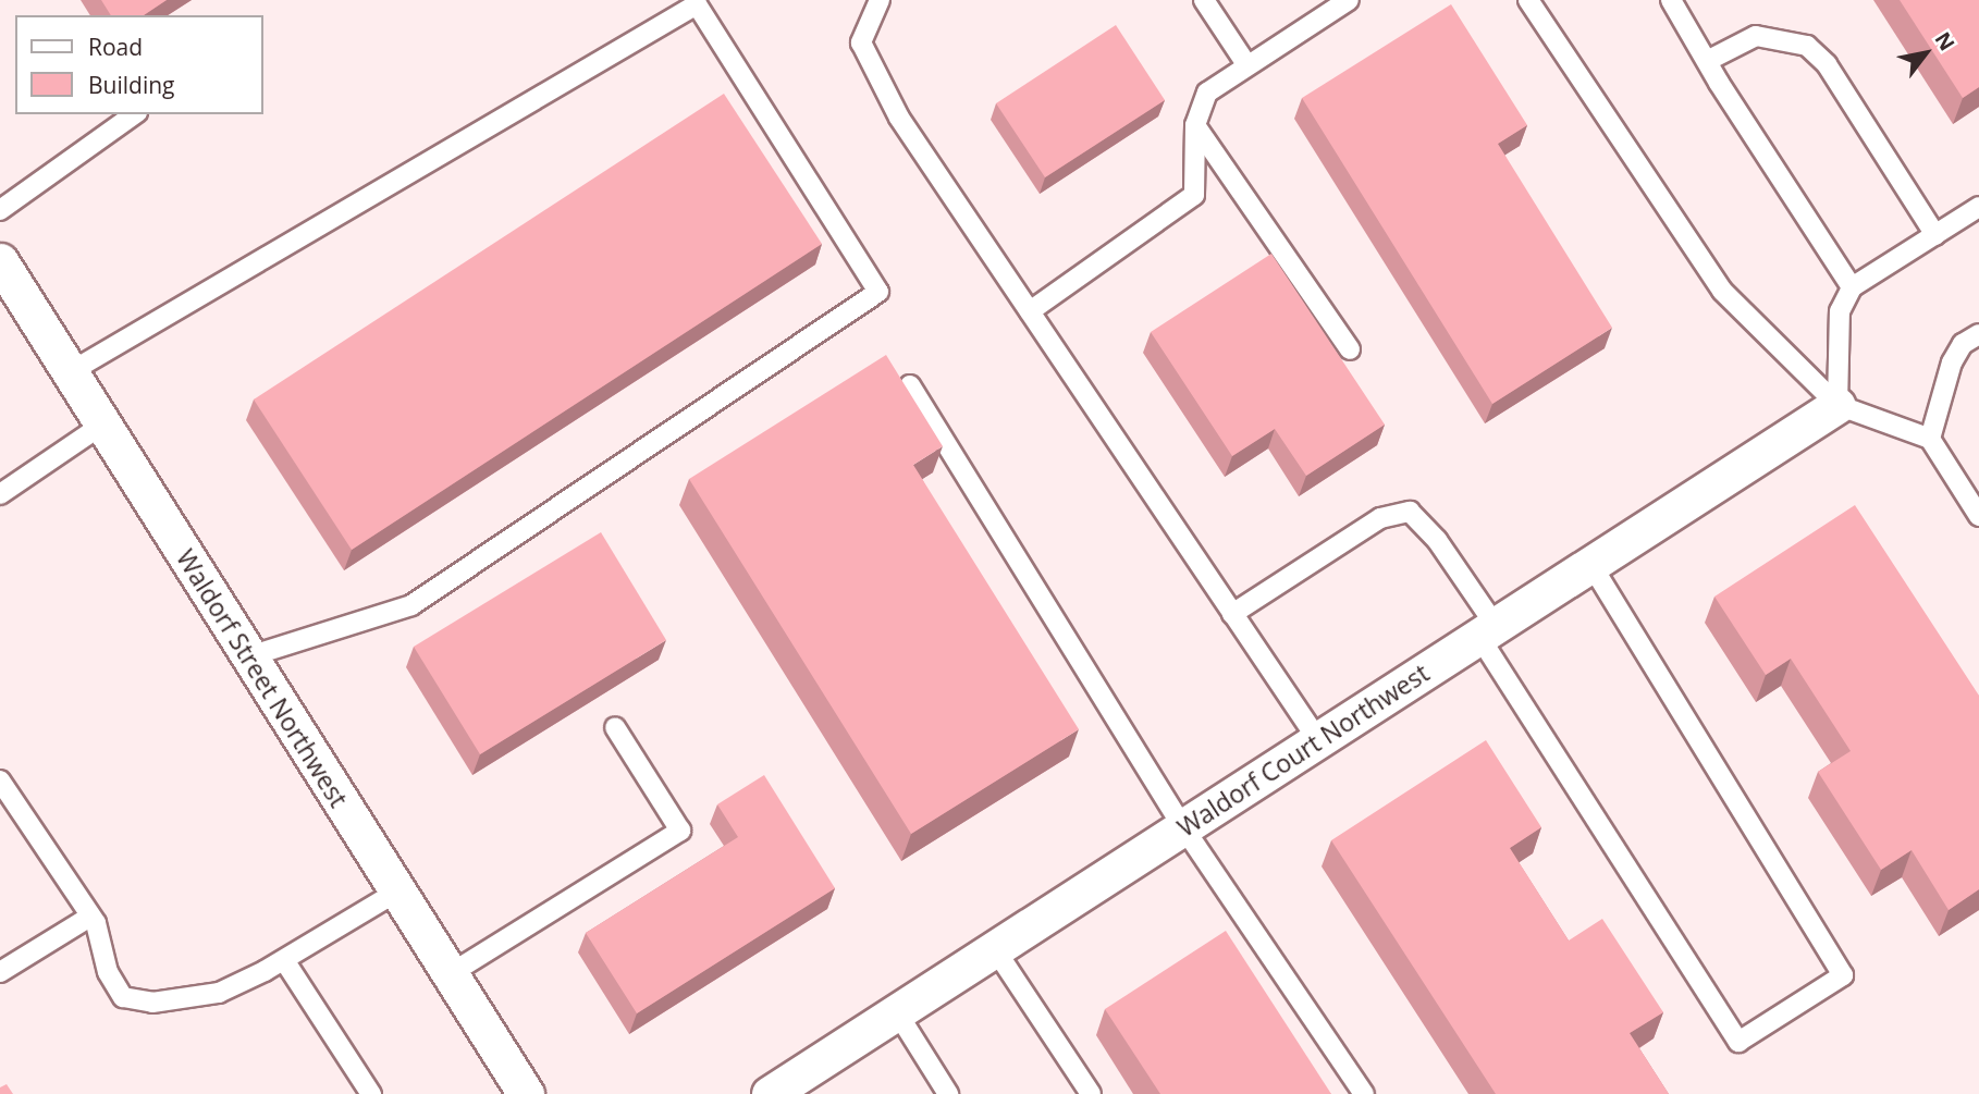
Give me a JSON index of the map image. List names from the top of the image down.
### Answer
{
  "streets": {
    "street": ["Waldorf Street Northwest", "Waldorf Court Northwest"]
  },
  "legend": ["Road", "Building"],
  "north": "top right"
}
